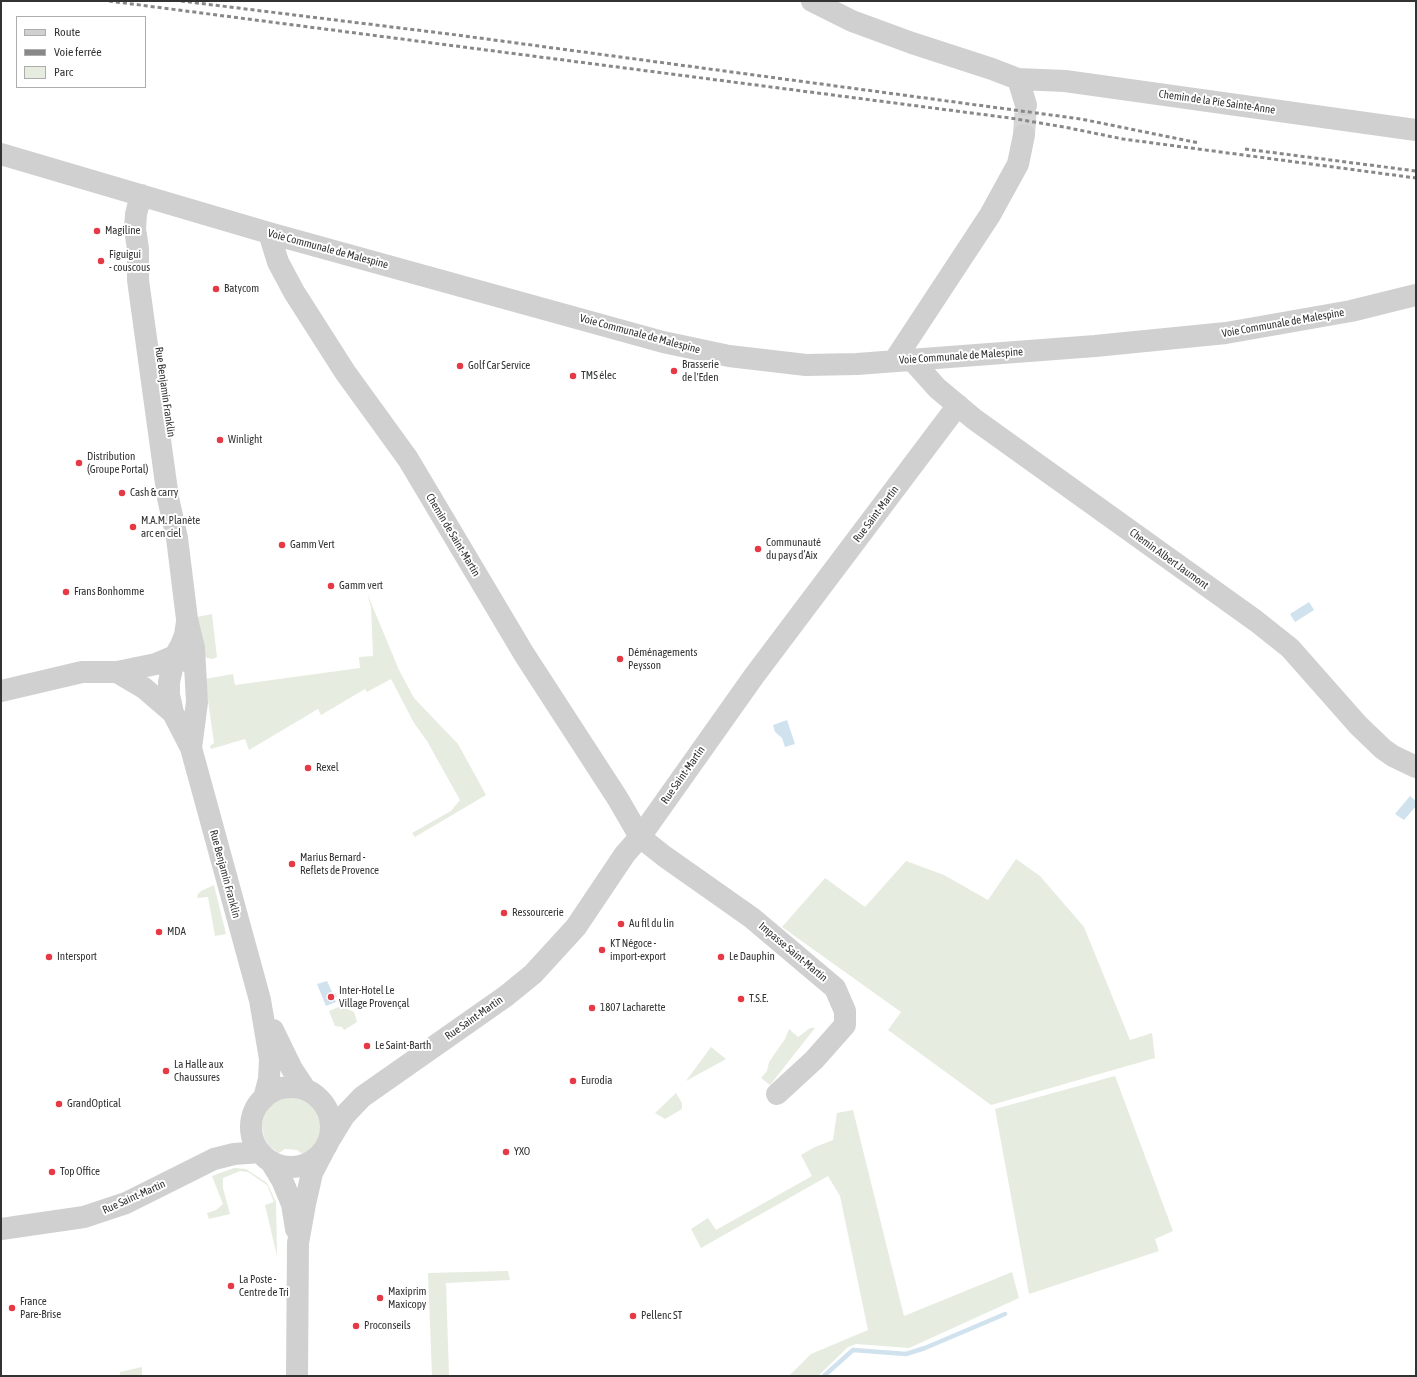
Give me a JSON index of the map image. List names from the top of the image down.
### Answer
{
  "streets": {
    "street": [
      "Chemin de la Pie Sainte-Anne",
      "Voie Communale de Malespine",
      "Rue Benjamin Franklin",
      "Rue Saint-Martin",
      "Chemin de Saint-Martin",
      "Chemin Albert Jaumont",
      "Impasse Saint-Martin"
    ]
  },
  "crossings": [
    ["Voie Communale de Malespine", "Rue Benjamin Franklin"],
    ["Voie Communale de Malespine", "Chemin de Saint-Martin"],
    ["Voie Communale de Malespine", "Chemin Albert Jaumont"],
    ["Rue Benjamin Franklin", "Rue Saint-Martin"],
    ["Rue Saint-Martin", "Chemin de Saint-Martin"],
    ["Rue Saint-Martin", "Chemin Albert Jaumont"],
    ["Rue Saint-Martin", "Impasse Saint-Martin"],
    ["Chemin de Saint-Martin", "Impasse Saint-Martin"]
  ],
  "places": [
    "Magiline",
    "Figuigui - couscous",
    "Batycom",
    "Golf Car Service",
    "Brasserie de l'Eden",
    "TMS élec",
    "Winlight",
    "Distribution (Groupe Portal)",
    "Cash & carry",
    "M.A.M. Planète arc en ciel",
    "Gamm Vert",
    "Communauté du pays d’Aix",
    "Gamm vert",
    "Frans Bonhomme",
    "Déménagements Peysson",
    "Rexel",
    "Marius Bernard - Reflets de Provence",
    "Ressourcerie",
    "Au fil du lin",
    "MDA",
    "KT Négoce - import-export",
    "Intersport",
    "Le Dauphin",
    "Inter-Hotel Le Village Provençal",
    "T.S.E.",
    "1807 Lacharette",
    "Le Saint-Barth",
    "La Halle aux Chaussures",
    "Eurodia",
    "GrandOptical",
    "YXO",
    "Top Office",
    "La Poste - Centre de Tri",
    "Maxiprim Maxicopy",
    "France Pare-Brise",
    "Pellenc ST",
    "Proconseils"
  ],
  "legend": ["Route", "Voie ferrée", "Parc"]
}
